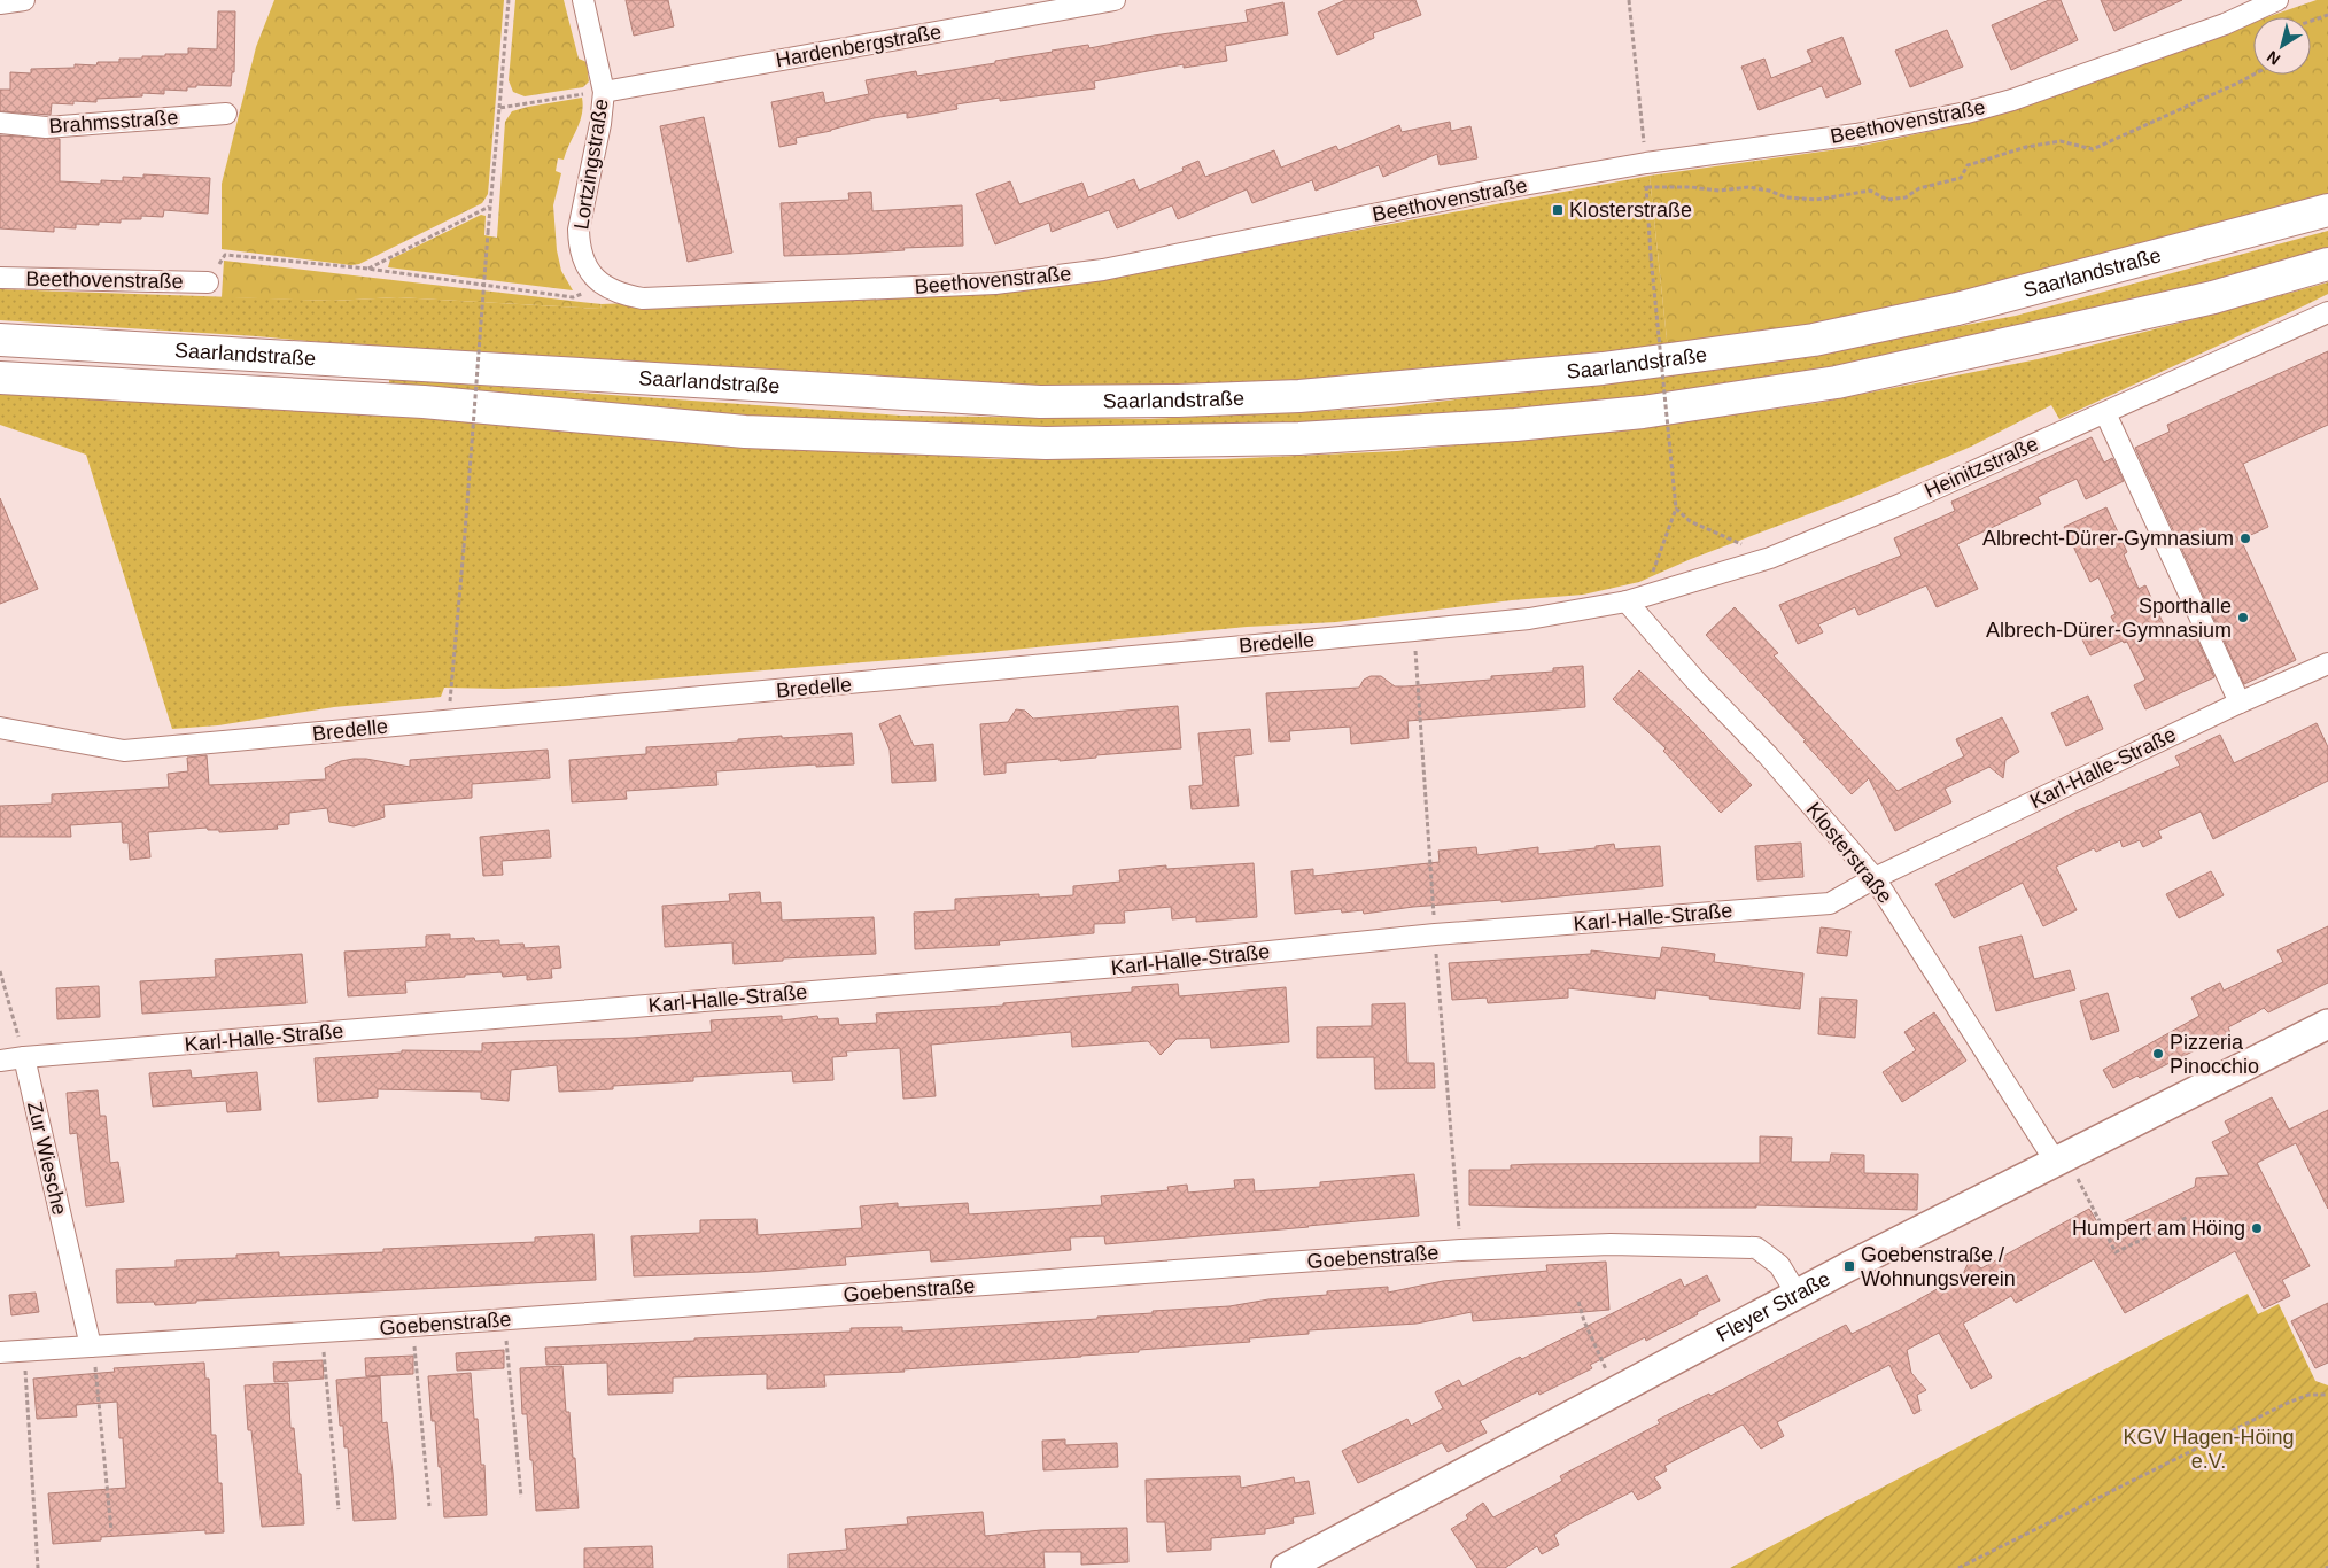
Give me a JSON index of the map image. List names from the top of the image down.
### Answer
{
  "streets": {
    "highway": ["Saarlandstraße"],
    "street": [
      "Hardenbergstraße",
      "Brahmsstraße",
      "Beethovenstraße",
      "Lortzingstraße",
      "Heinitzstraße",
      "Bredelle",
      "Karl-Halle-Straße",
      "Klosterstraße",
      "Zur Wiesche",
      "Goebenstraße",
      "Fleyer Straße"
    ]
  },
  "crossings": [
    ["Hardenbergstraße", "Lortzingstraße"],
    ["Beethovenstraße", "Lortzingstraße"],
    ["Heinitzstraße", "Bredelle"],
    ["Heinitzstraße", "Klosterstraße"],
    ["Bredelle", "Klosterstraße"],
    ["Karl-Halle-Straße", "Klosterstraße"],
    ["Karl-Halle-Straße", "Zur Wiesche"],
    ["Klosterstraße", "Fleyer Straße"],
    ["Zur Wiesche", "Goebenstraße"],
    ["Goebenstraße", "Fleyer Straße"]
  ],
  "parks": ["KGV Hagen-Höing e.V."],
  "places": {
    "transit": ["Klosterstraße", "Goebenstraße / Wohnungsverein"],
    "other": [
      "Albrecht-Dürer-Gymnasium",
      "Sporthalle Albrech-Dürer-Gymnasium",
      "Pizzeria Pinocchio",
      "Humpert am Höing"
    ]
  },
  "north": "bottom left"
}
